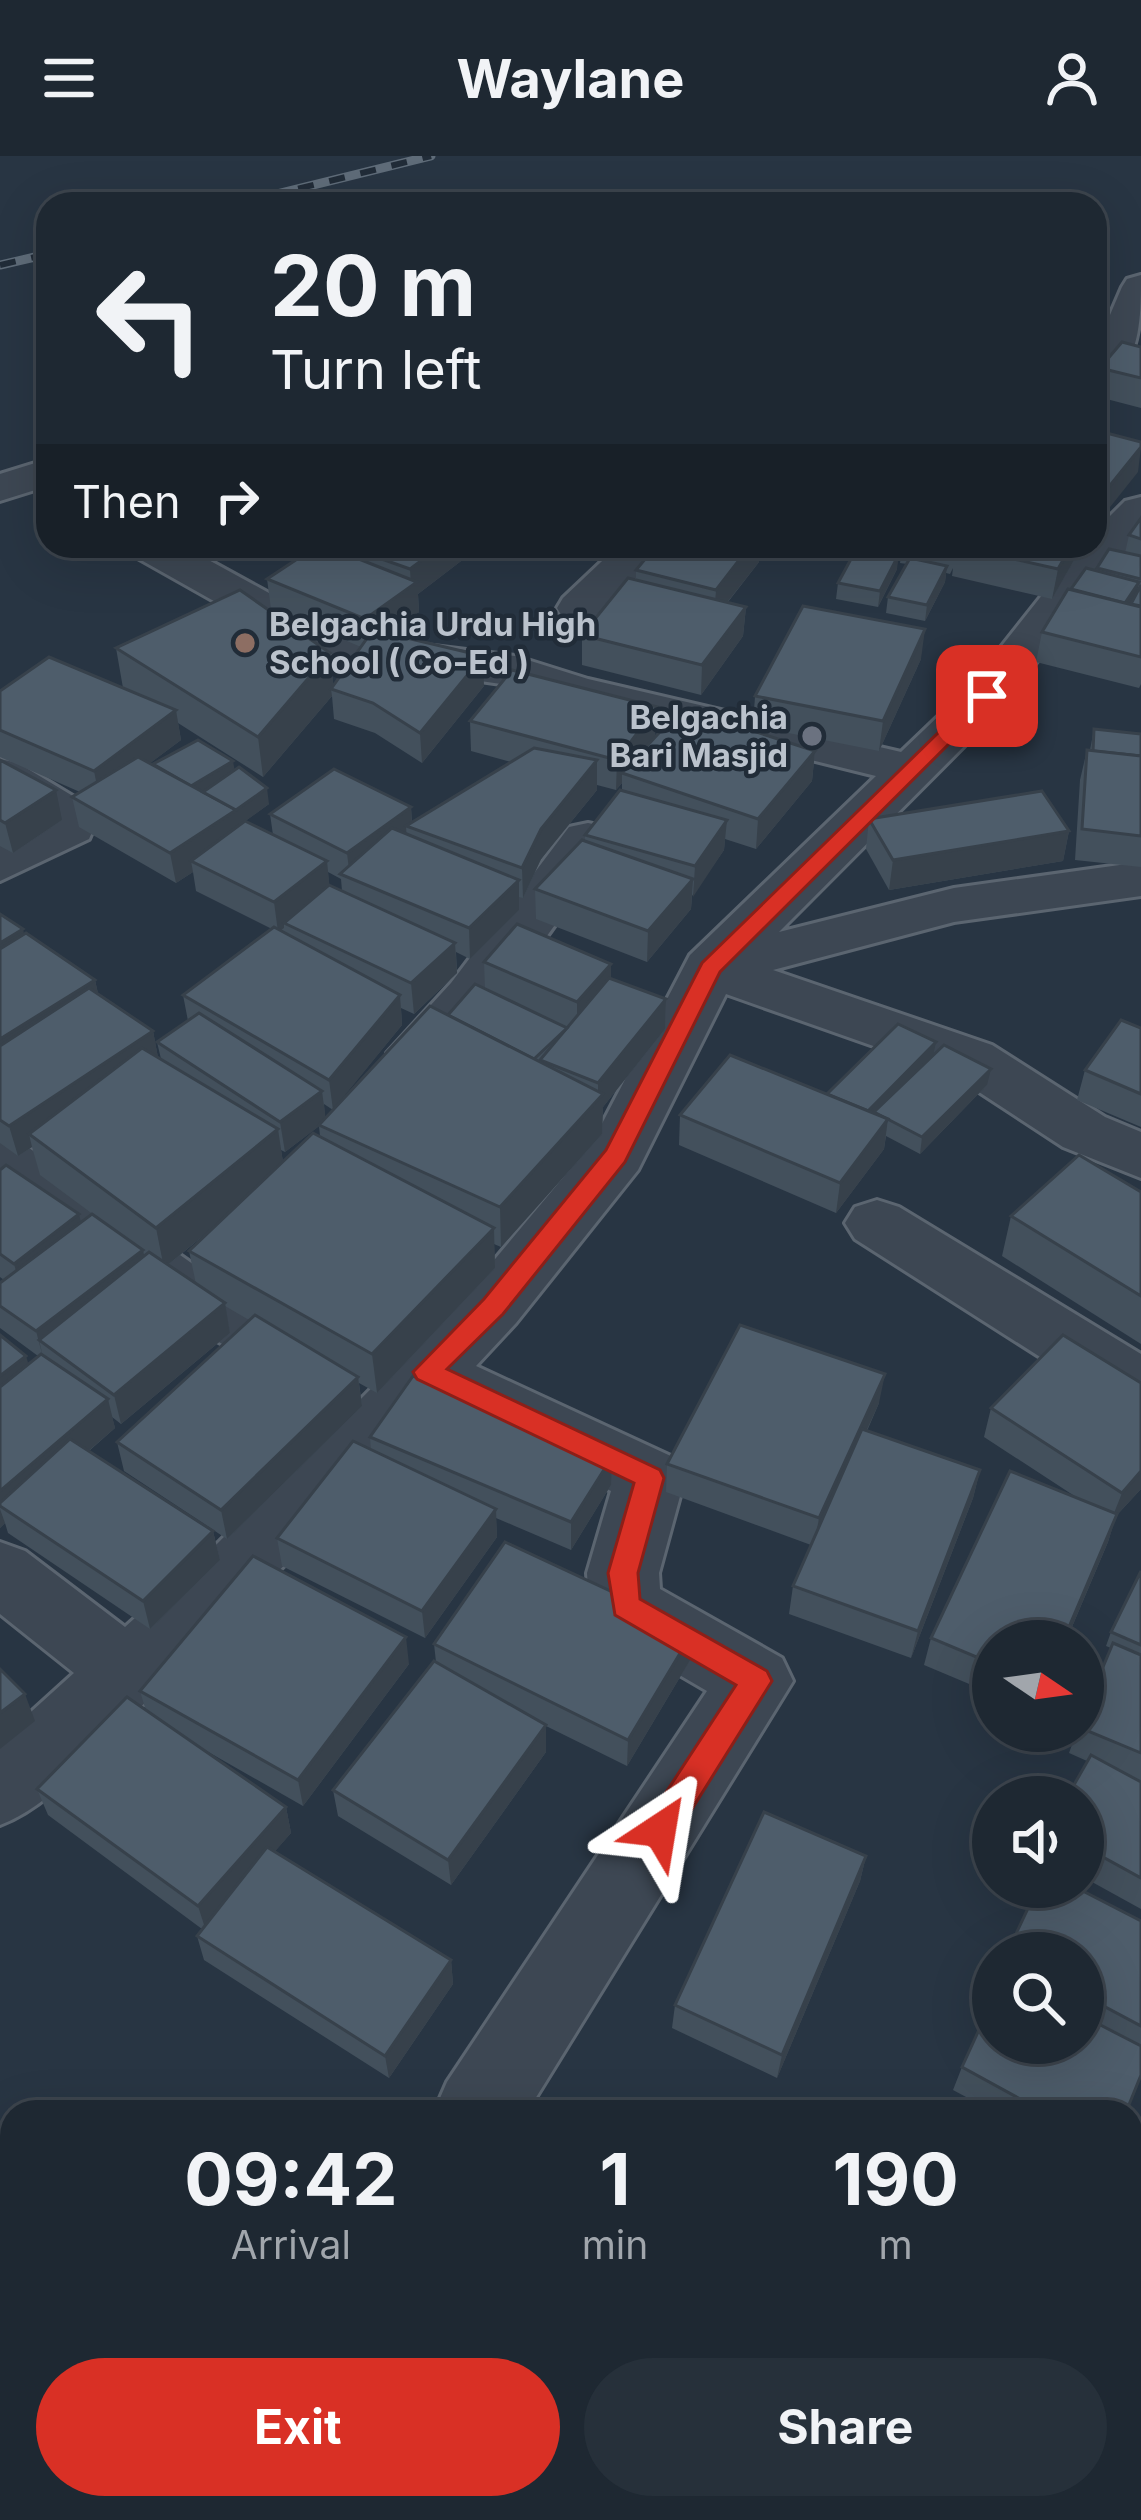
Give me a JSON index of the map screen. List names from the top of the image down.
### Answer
{
  "places": ["Belgachia Urdu High School ( Co-Ed )", "Belgachia Bari Masjid"],
  "north": "right",
  "page": {
    "header": "Waylane",
    "turn": ["20 m", "Turn left"],
    "then": "Then",
    "eta": [
      "09:42",
      "Arrival",
      "1",
      "min",
      "190",
      "m"
    ],
    "buttons": ["Exit", "Share"]
  }
}
